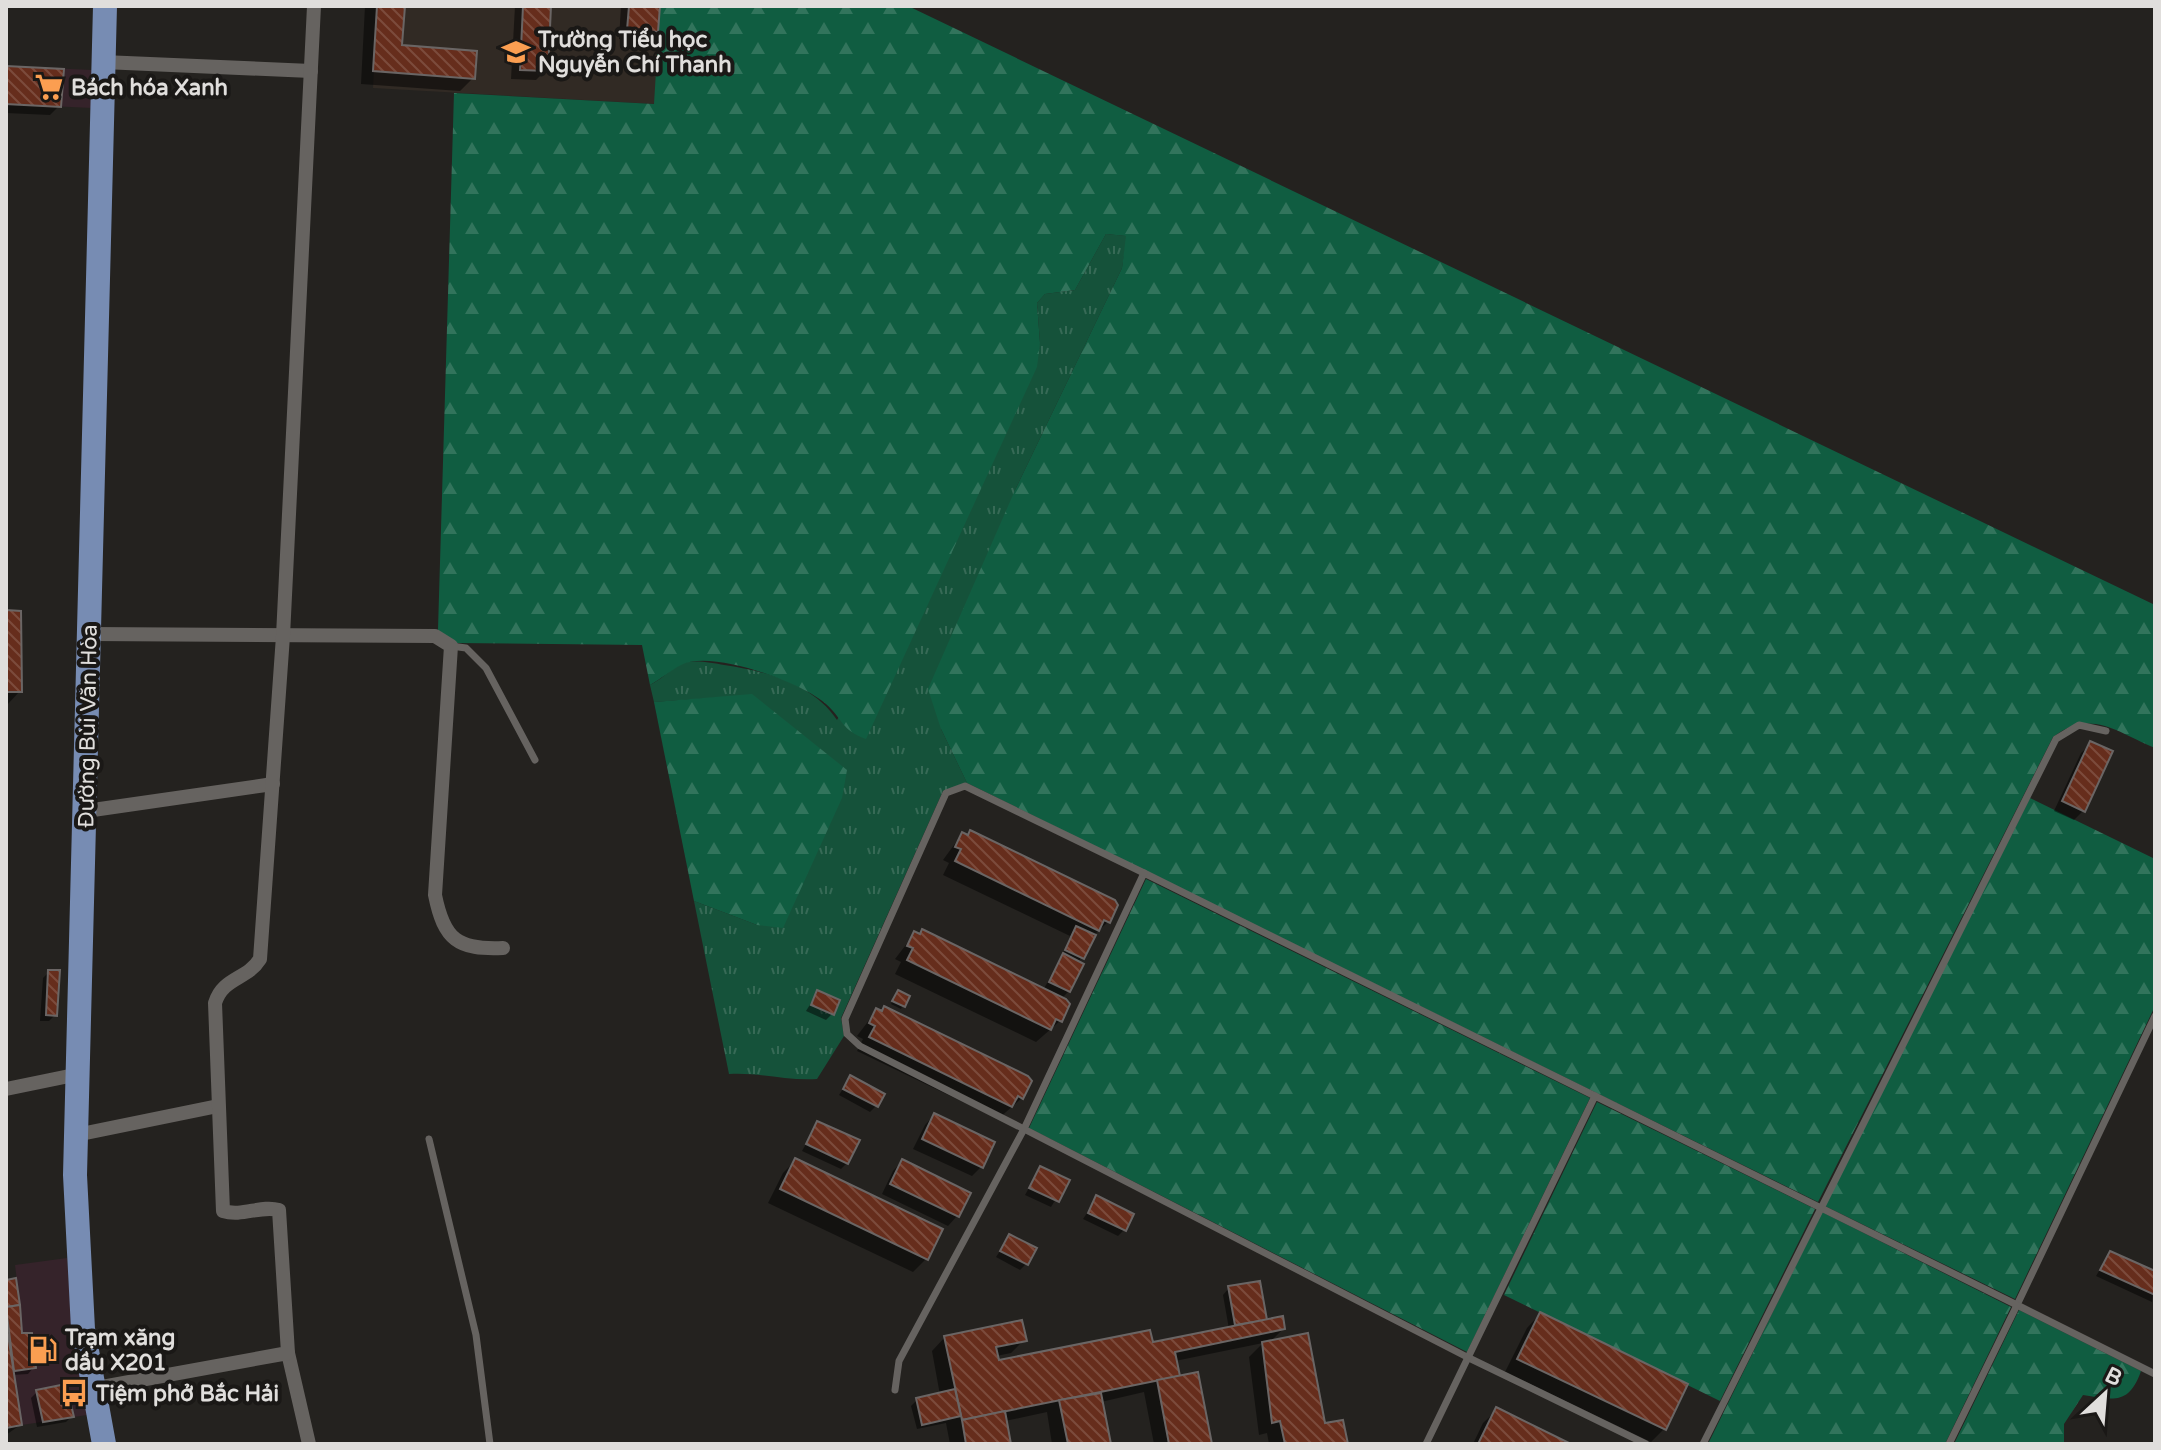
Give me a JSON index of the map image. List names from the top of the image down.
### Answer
{
  "streets": {
    "main road": ["Đường Bùi Văn Hòa"]
  },
  "places": {
    "school or university": ["Trường Tiểu học Nguyễn Chí Thanh"],
    "supermarket": ["Bách hóa Xanh"],
    "fuel station": ["Trạm xăng dầu X201"],
    "bus stop": ["Tiệm phở Bắc Hải"]
  },
  "north": "top right"
}
